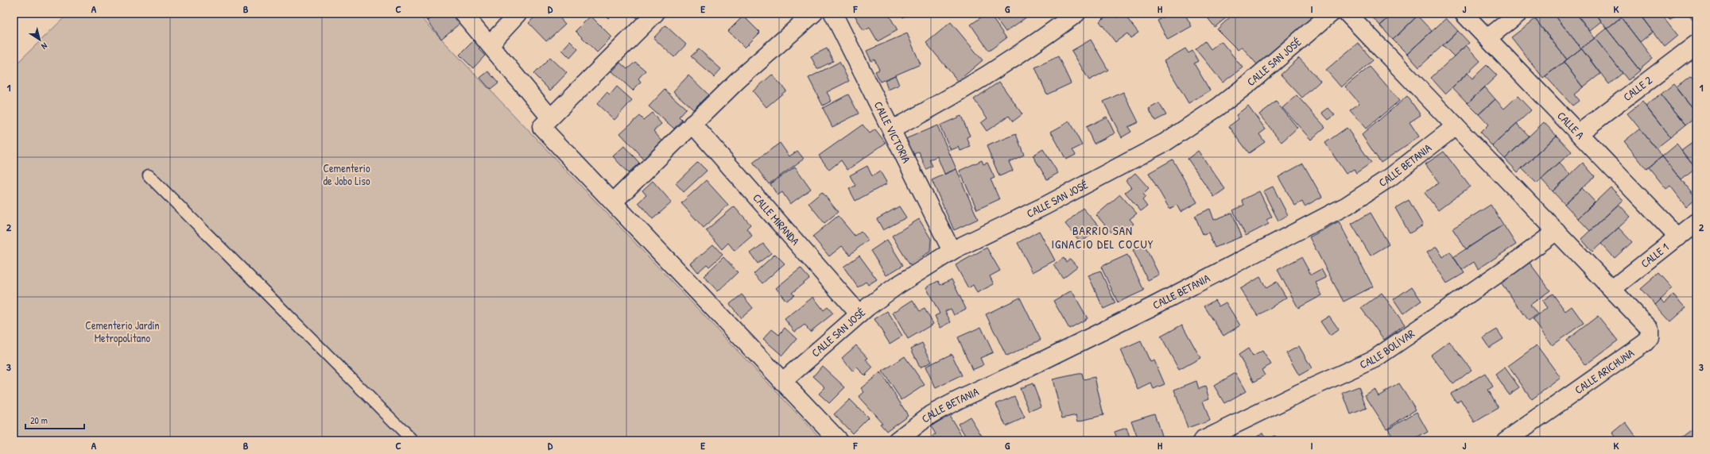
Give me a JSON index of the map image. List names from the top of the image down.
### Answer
{
  "streets": {
    "street": [
      "CALLE SAN JOSÉ",
      "CALLE 2",
      "CALLE A",
      "CALLE VICTORIA",
      "CALLE BETANIA",
      "CALLE MIRANDA",
      "CALLE 1",
      "CALLE BOLÍVAR",
      "CALLE ARICHUNA"
    ]
  },
  "crossings": [
    ["CALLE SAN JOSÉ", "CALLE VICTORIA"],
    ["CALLE SAN JOSÉ", "CALLE MIRANDA"],
    ["CALLE 2", "CALLE A"],
    ["CALLE A", "CALLE 1"],
    ["CALLE 1", "CALLE ARICHUNA"]
  ],
  "districts": ["BARRIO SAN IGNACIO DEL COCUY"],
  "parks": ["Cementerio de Jobo Liso", "Cementerio Jardín Metropolitano"],
  "scale_bar": "20 m",
  "north": "bottom right",
  "grid": {
    "columns": [
      "A",
      "B",
      "C",
      "D",
      "E",
      "F",
      "G",
      "H",
      "I",
      "J",
      "K"
    ],
    "rows": ["1", "2", "3"]
  }
}
